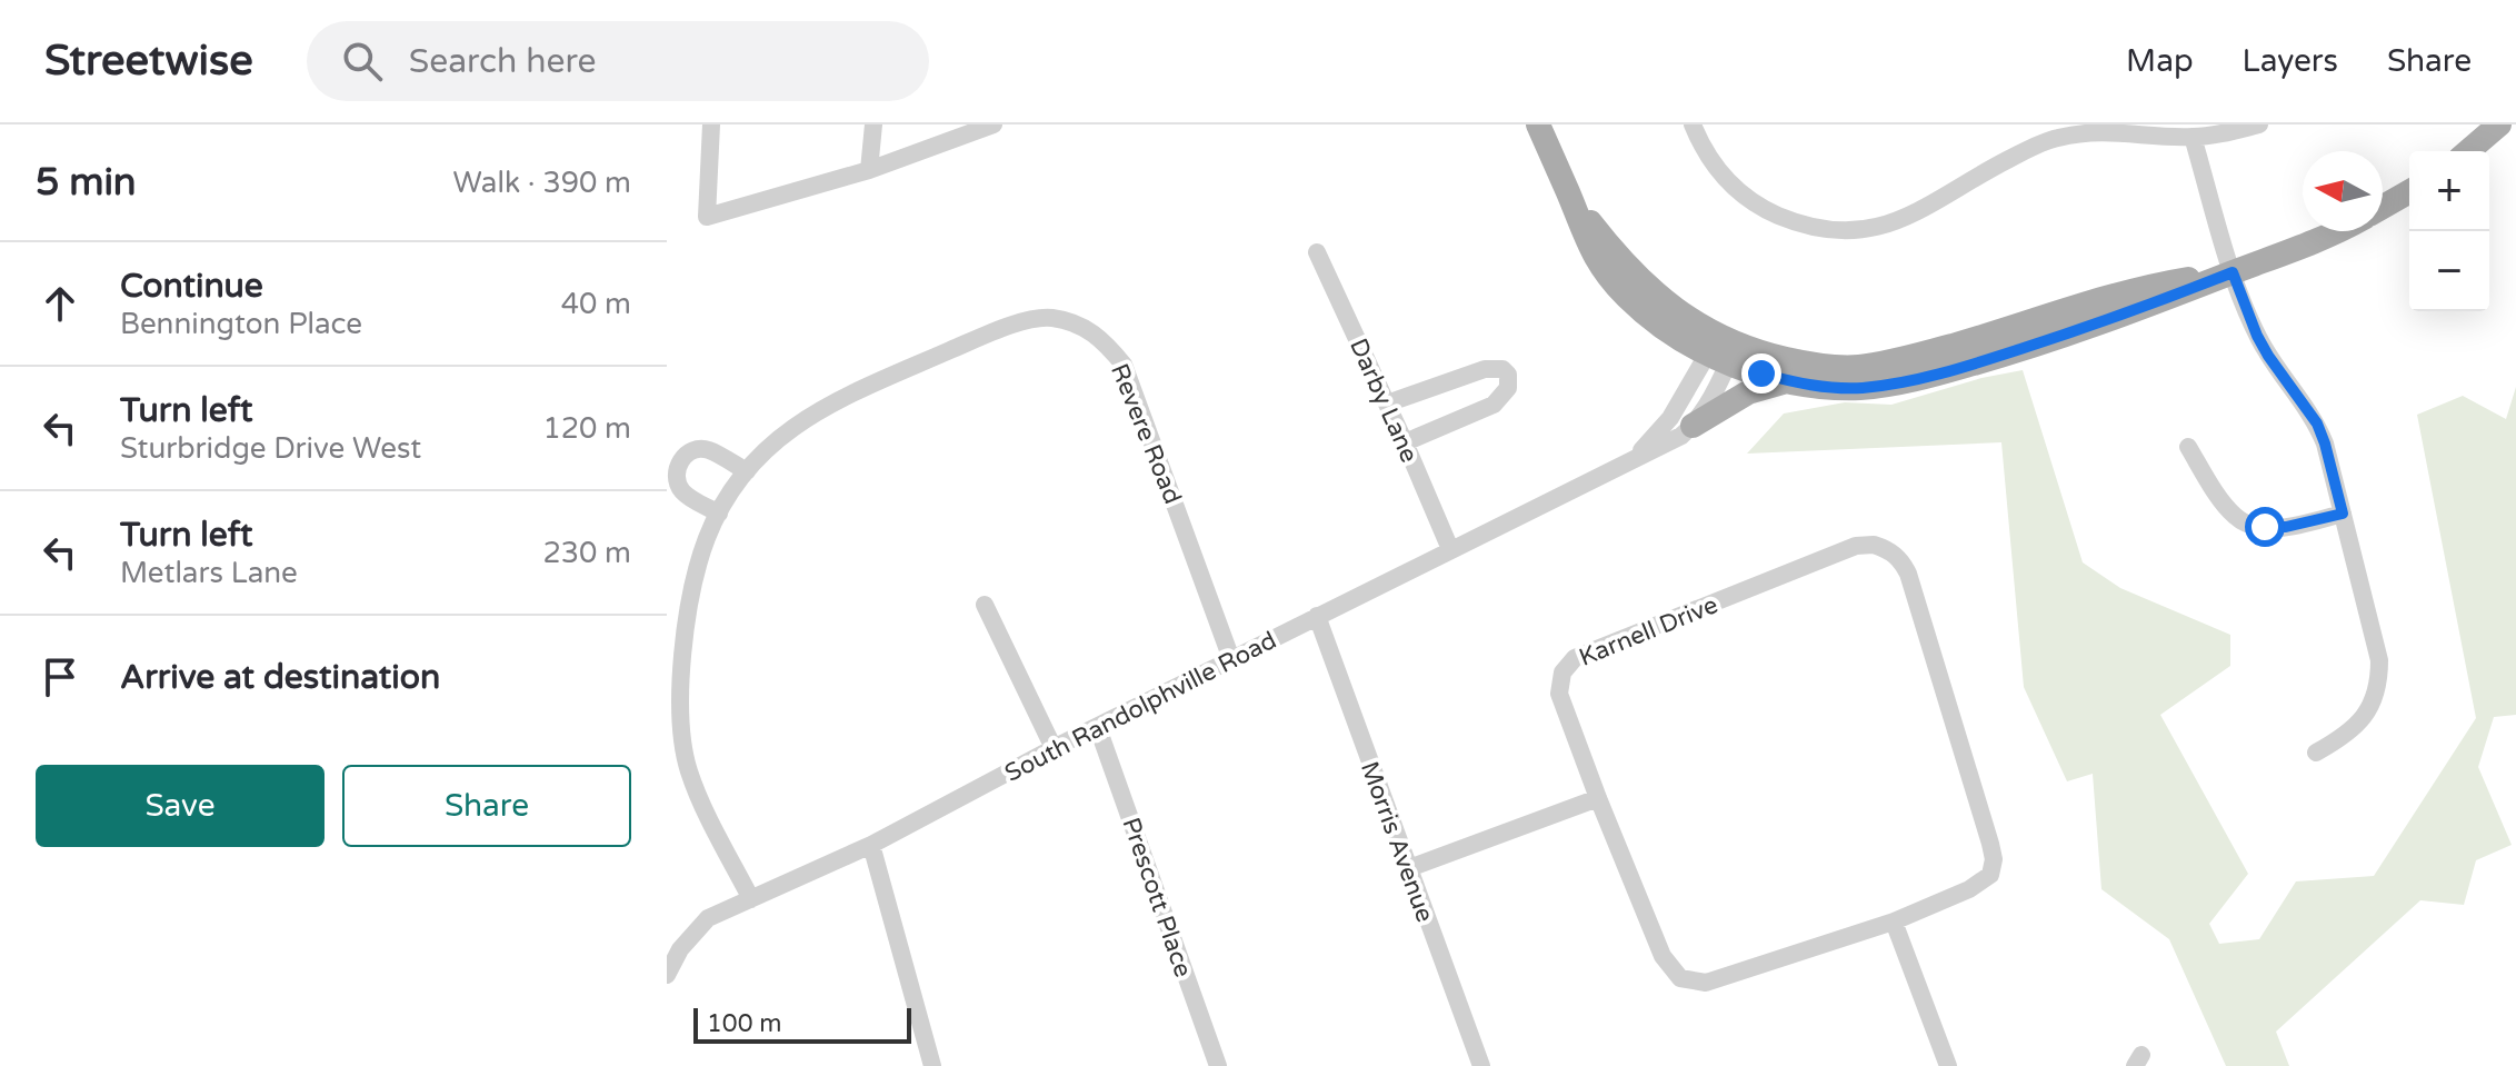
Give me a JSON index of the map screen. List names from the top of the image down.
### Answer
{
  "streets": {
    "street": [
      "Darby Lane",
      "Revere Road",
      "Karnell Drive",
      "South Randolphville Road",
      "Morris Avenue",
      "Prescott Place"
    ]
  },
  "crossings": [
    ["Darby Lane", "South Randolphville Road"],
    ["Revere Road", "South Randolphville Road"],
    ["South Randolphville Road", "Morris Avenue"],
    ["South Randolphville Road", "Prescott Place"]
  ],
  "scale_bar": "100 m",
  "north": "left",
  "page": {
    "header": "Streetwise",
    "search": "Search here",
    "nav": ["Map", "Layers", "Share"],
    "heading": ["5 min", "Walk · 390 m"],
    "map_buttons": ["+", "−"],
    "list": [
      ["Continue", "Bennington Place", "40 m"],
      ["Turn left", "Sturbridge Drive West", "120 m"],
      ["Turn left", "Metlars Lane", "230 m"],
      "Arrive at destination"
    ],
    "buttons": ["Save", "Share"],
    "scale": "100 m"
  }
}
